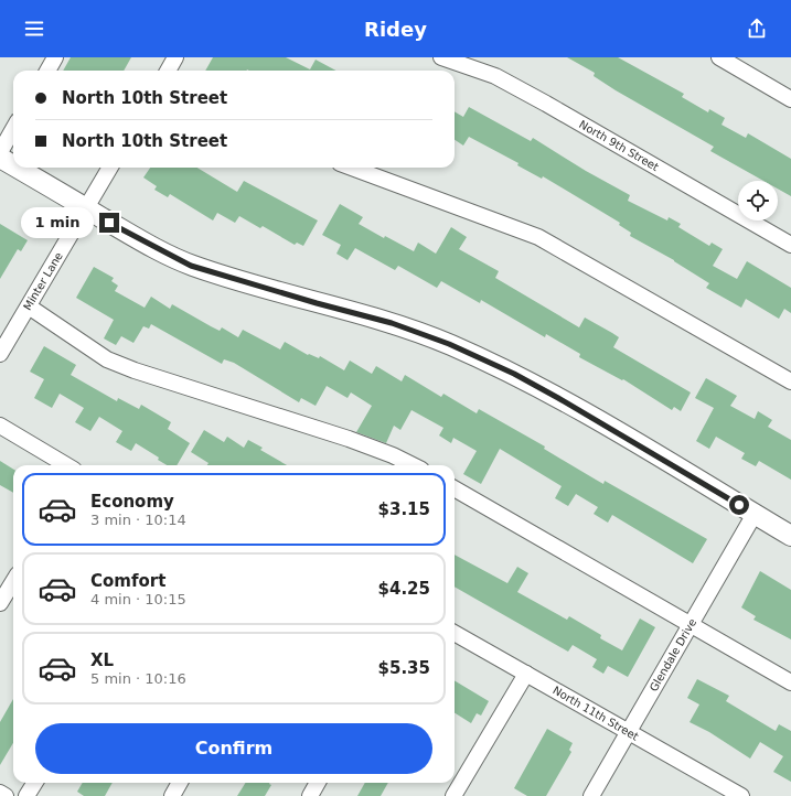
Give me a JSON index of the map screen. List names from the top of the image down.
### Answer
{
  "streets": {
    "street": [
      "North 9th Street",
      "Minter Lane",
      "Glendale Drive",
      "North 11th Street"
    ]
  },
  "crossings": [
    ["Glendale Drive", "North 11th Street"]
  ],
  "page": {
    "header": "Ridey",
    "banner": ["North 10th Street", "North 10th Street"],
    "bubble": "1 min",
    "list": [
      {
        "name": "Economy",
        "note": "3 min · 10:14",
        "value": "$3.15"
      },
      {
        "name": "Comfort",
        "note": "4 min · 10:15",
        "value": "$4.25"
      },
      {
        "name": "XL",
        "note": "5 min · 10:16",
        "value": "$5.35"
      }
    ],
    "buttons": "Confirm"
  }
}
